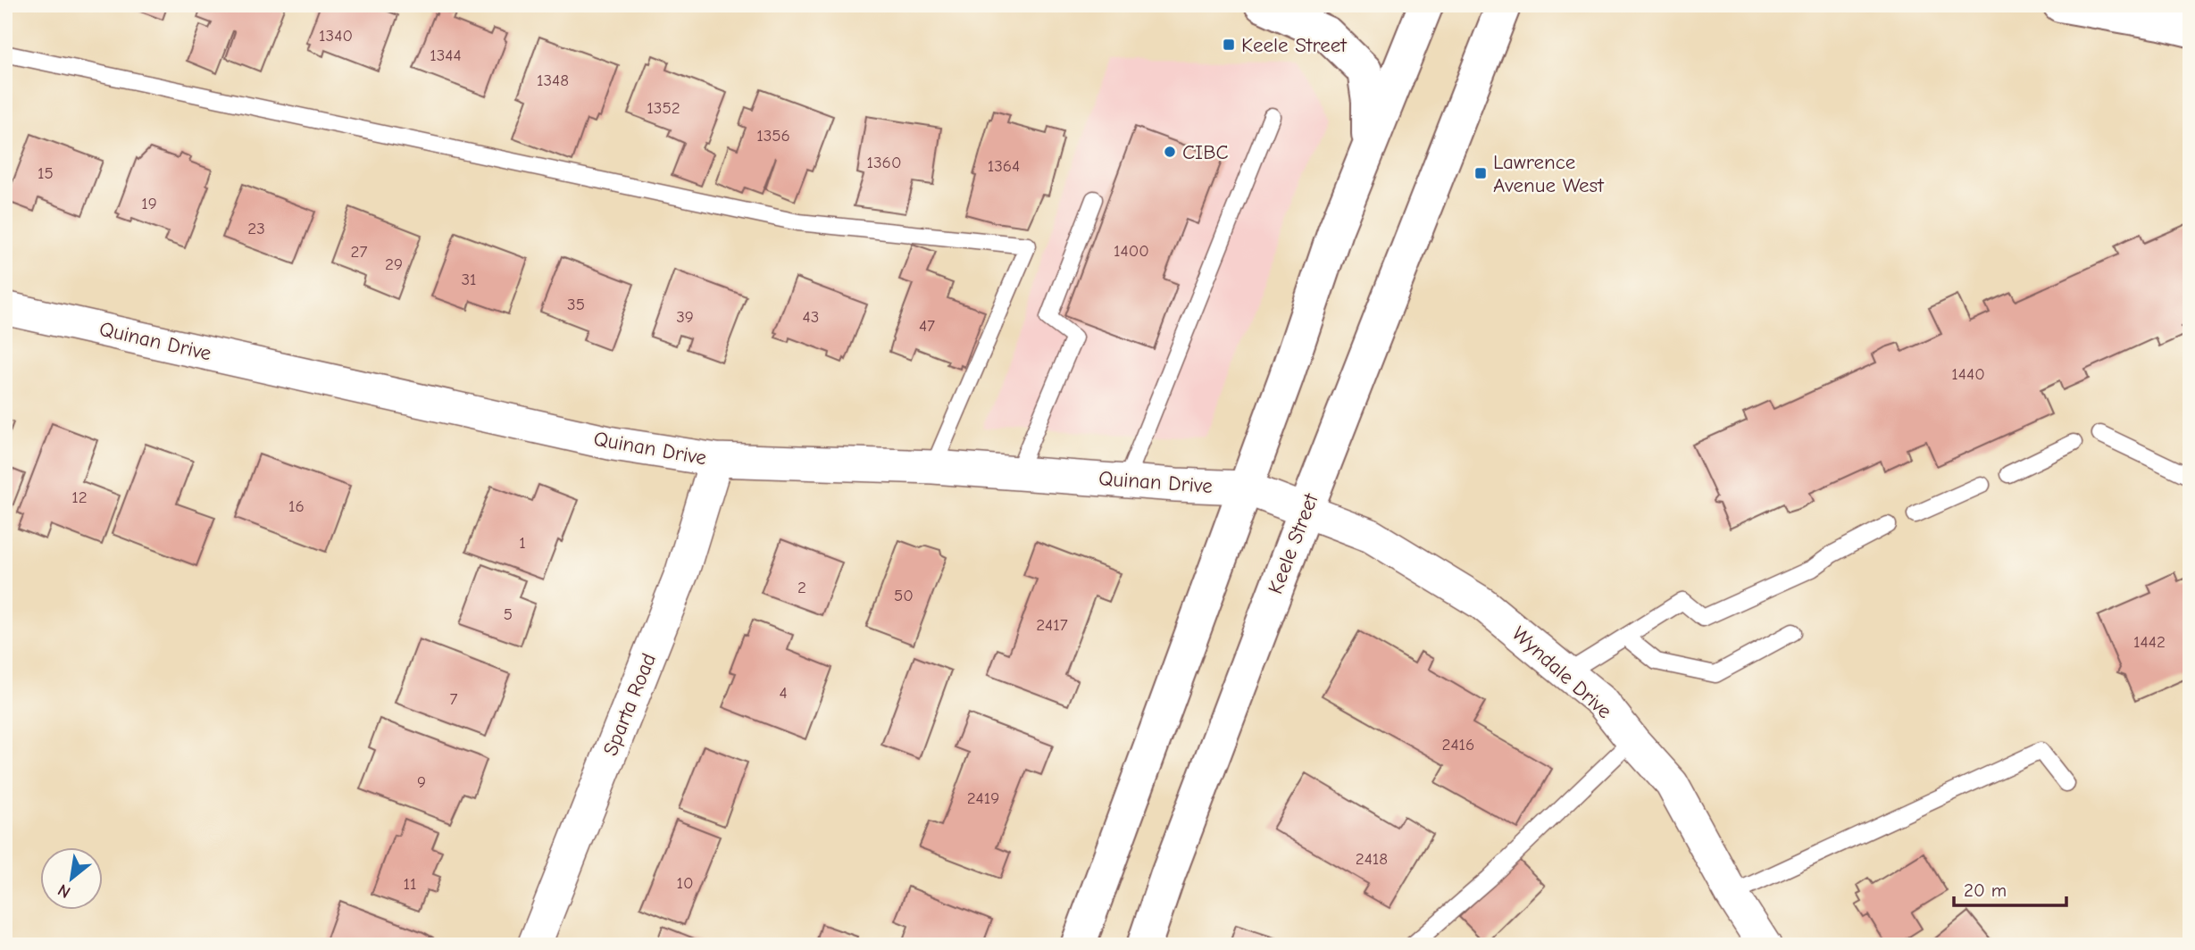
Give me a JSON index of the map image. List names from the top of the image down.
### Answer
{
  "streets": {
    "main road": ["Keele Street"],
    "street": ["Quinan Drive", "Wyndale Drive", "Sparta Road"]
  },
  "crossings": [
    ["Quinan Drive", "Keele Street"],
    ["Quinan Drive", "Wyndale Drive"],
    ["Quinan Drive", "Sparta Road"],
    ["Keele Street", "Wyndale Drive"]
  ],
  "places": {
    "transit": ["Keele Street", "Lawrence Avenue West"],
    "other": ["CIBC"]
  },
  "house_numbers": [
    "1340",
    "1344",
    "1348",
    "1352",
    "1356",
    "1360",
    "1364",
    "15",
    "19",
    "23",
    "1400",
    "27",
    "29",
    "31",
    "35",
    "39",
    "43",
    "47",
    "1440",
    "12",
    "16",
    "1",
    "2",
    "50",
    "5",
    "2417",
    "1442",
    "4",
    "7",
    "2416",
    "9",
    "2419",
    "2418",
    "10",
    "11"
  ],
  "scale_bar": "20 m",
  "north": "bottom left"
}
